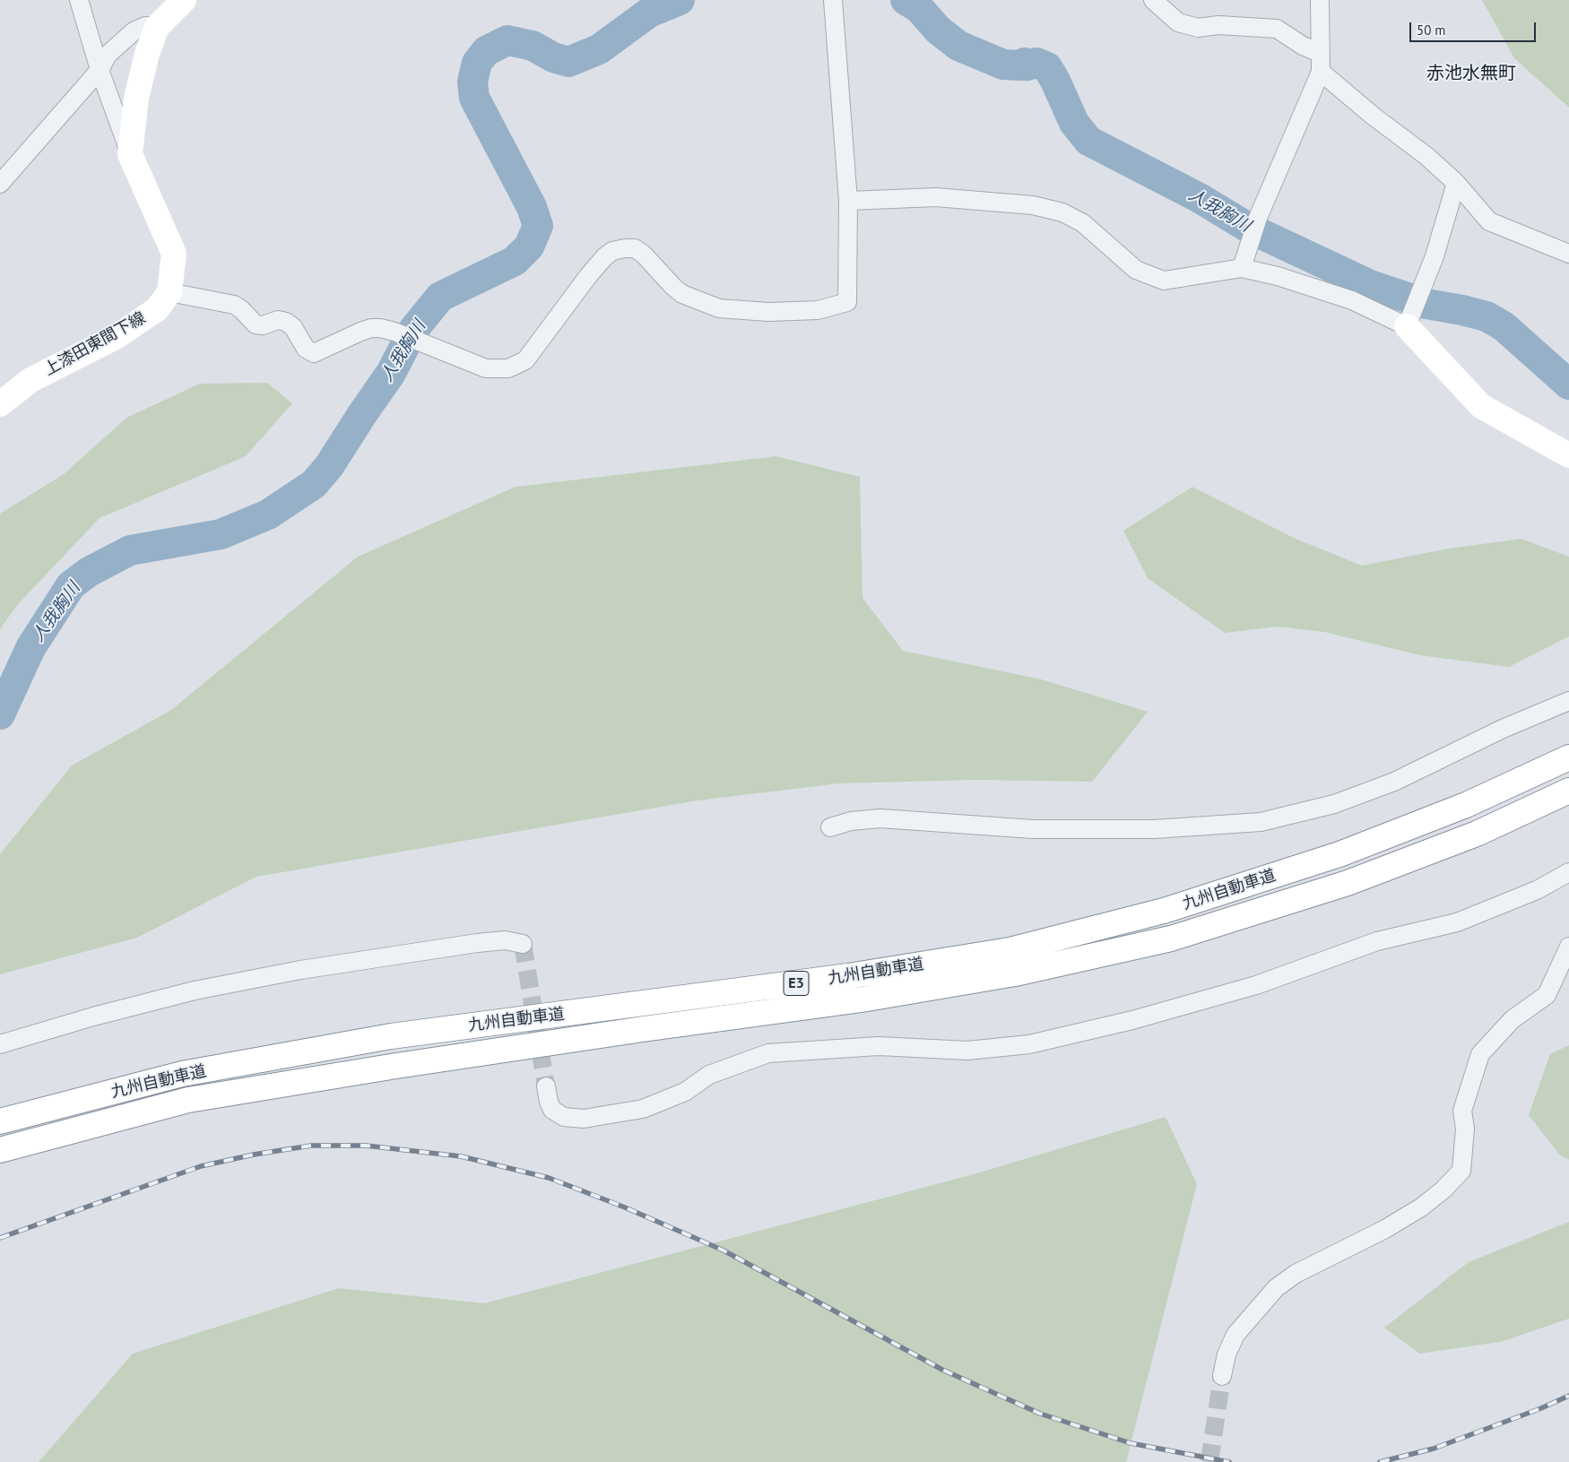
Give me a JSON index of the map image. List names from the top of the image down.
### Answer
{
  "streets": {
    "main road": ["上漆田東間下線", "九州自動車道", "E3"]
  },
  "districts": ["赤池水無町"],
  "water": ["人我胸川"],
  "scale_bar": "50 m"
}
